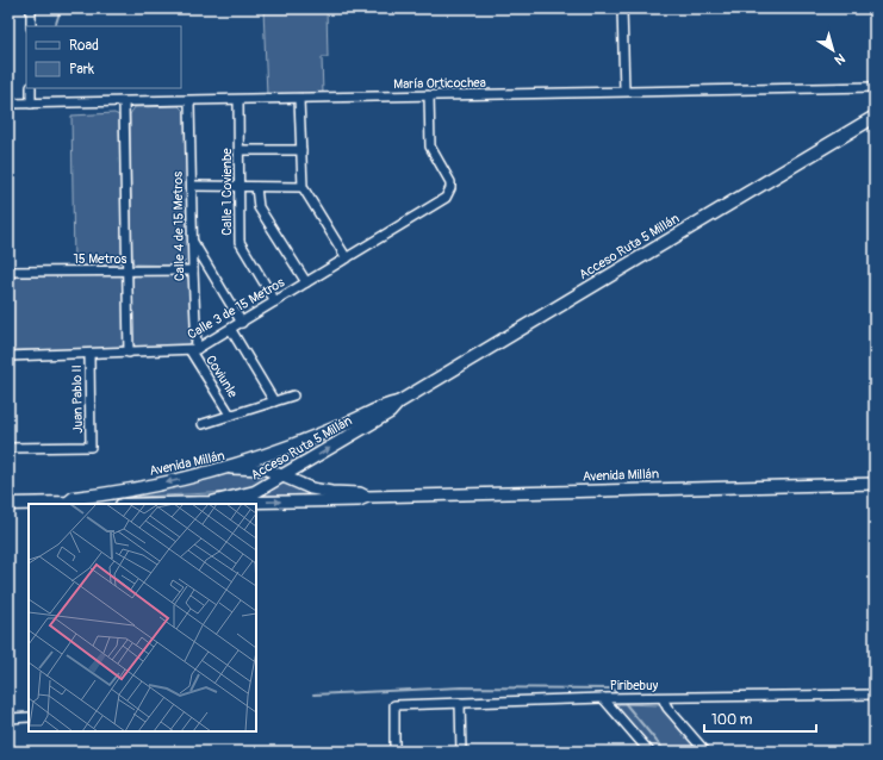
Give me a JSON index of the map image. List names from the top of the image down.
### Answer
{
  "streets": {
    "main road": ["Acceso Ruta 5 Millán", "Avenida Millán"],
    "street": [
      "María Orticochea",
      "Calle 1 Covienbe",
      "Calle 4 de 15 Metros",
      "15 Metros",
      "Calle 3 de 15 Metros",
      "Coviunle",
      "Juan Pablo II",
      "Piribebuy"
    ]
  },
  "crossings": [
    ["María Orticochea", "Calle 1 Covienbe"],
    ["María Orticochea", "Calle 4 de 15 Metros"],
    ["María Orticochea", "Calle 3 de 15 Metros"],
    ["Calle 1 Covienbe", "Calle 3 de 15 Metros"],
    ["Calle 4 de 15 Metros", "15 Metros"],
    ["Calle 4 de 15 Metros", "Calle 3 de 15 Metros"],
    ["Calle 4 de 15 Metros", "Coviunle"],
    ["Acceso Ruta 5 Millán", "Avenida Millán"],
    ["Calle 3 de 15 Metros", "Coviunle"],
    ["Calle 3 de 15 Metros", "Juan Pablo II"]
  ],
  "legend": ["Road", "Park"],
  "scale_bar": "100 m",
  "north": "bottom right"
}
